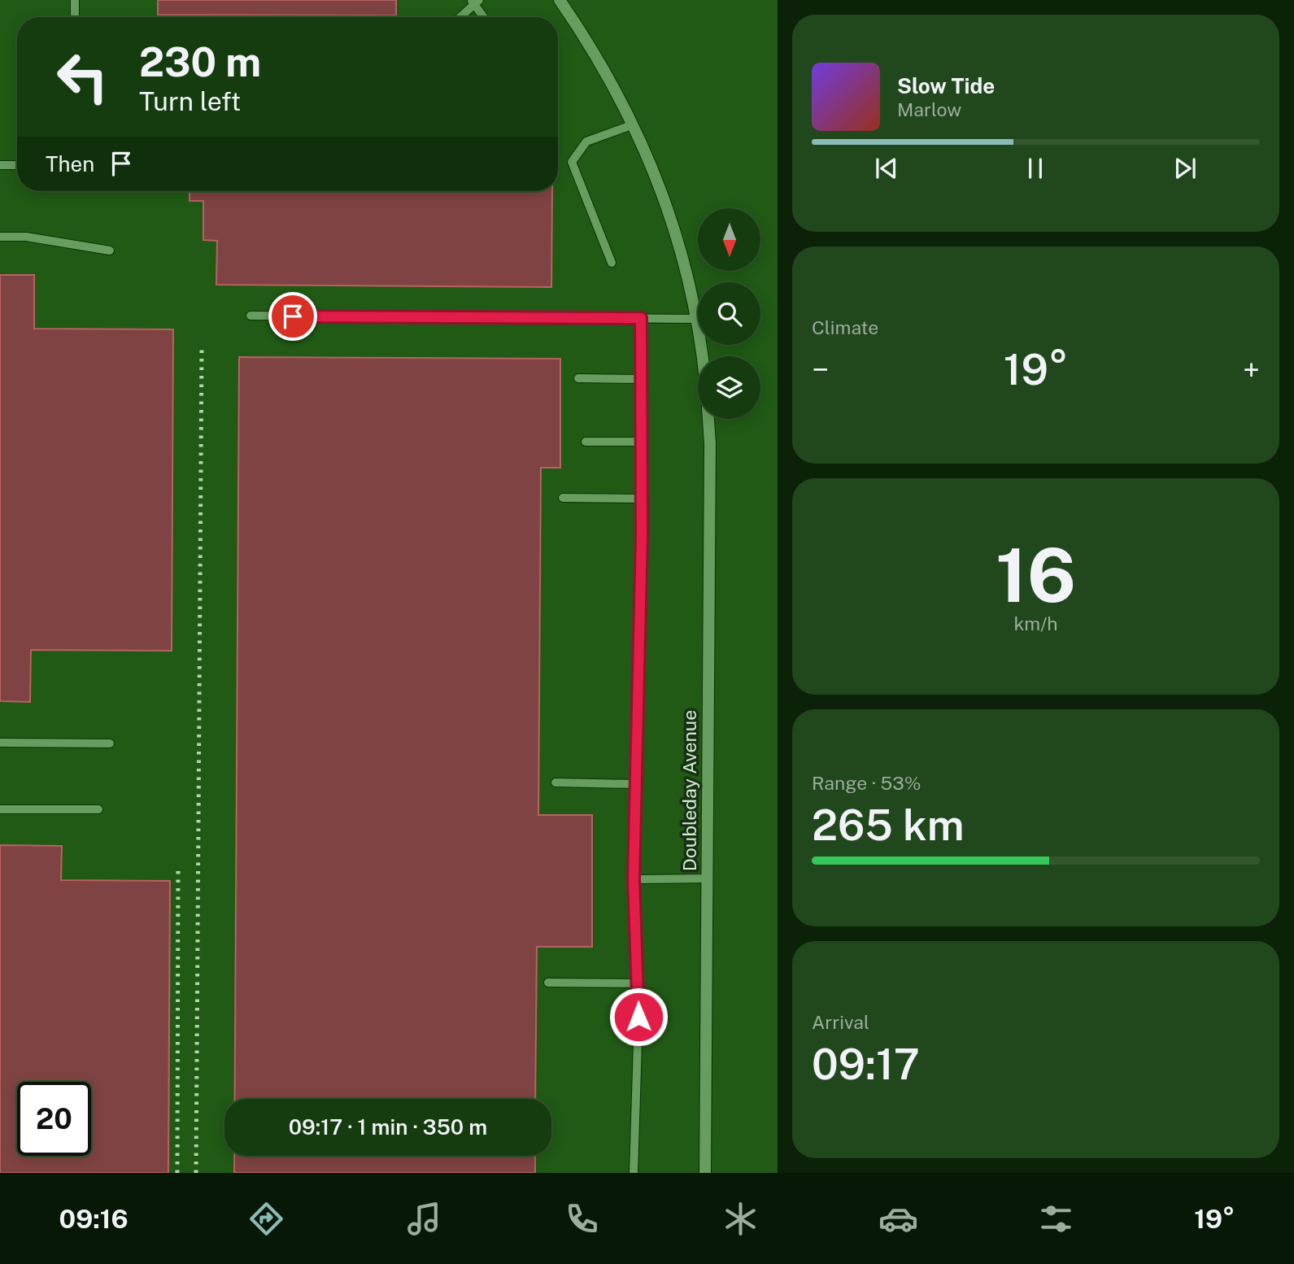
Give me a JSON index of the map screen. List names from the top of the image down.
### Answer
{
  "streets": {
    "street": ["Doubleday Avenue"]
  },
  "north": "bottom",
  "page": {
    "turn": ["230 m", "Turn left"],
    "song": ["Slow Tide", "Marlow"],
    "then": "Then",
    "tile": [
      "Climate",
      ["16", "km/h"],
      ["Range · 53%", "265 km"],
      ["Arrival", "09:17"]
    ],
    "heat": ["−", "19°", "+"],
    "limit": "20",
    "trip": "09:17 · 1 min · 350 m",
    "tabs": ["09:16", "19°"]
  }
}
